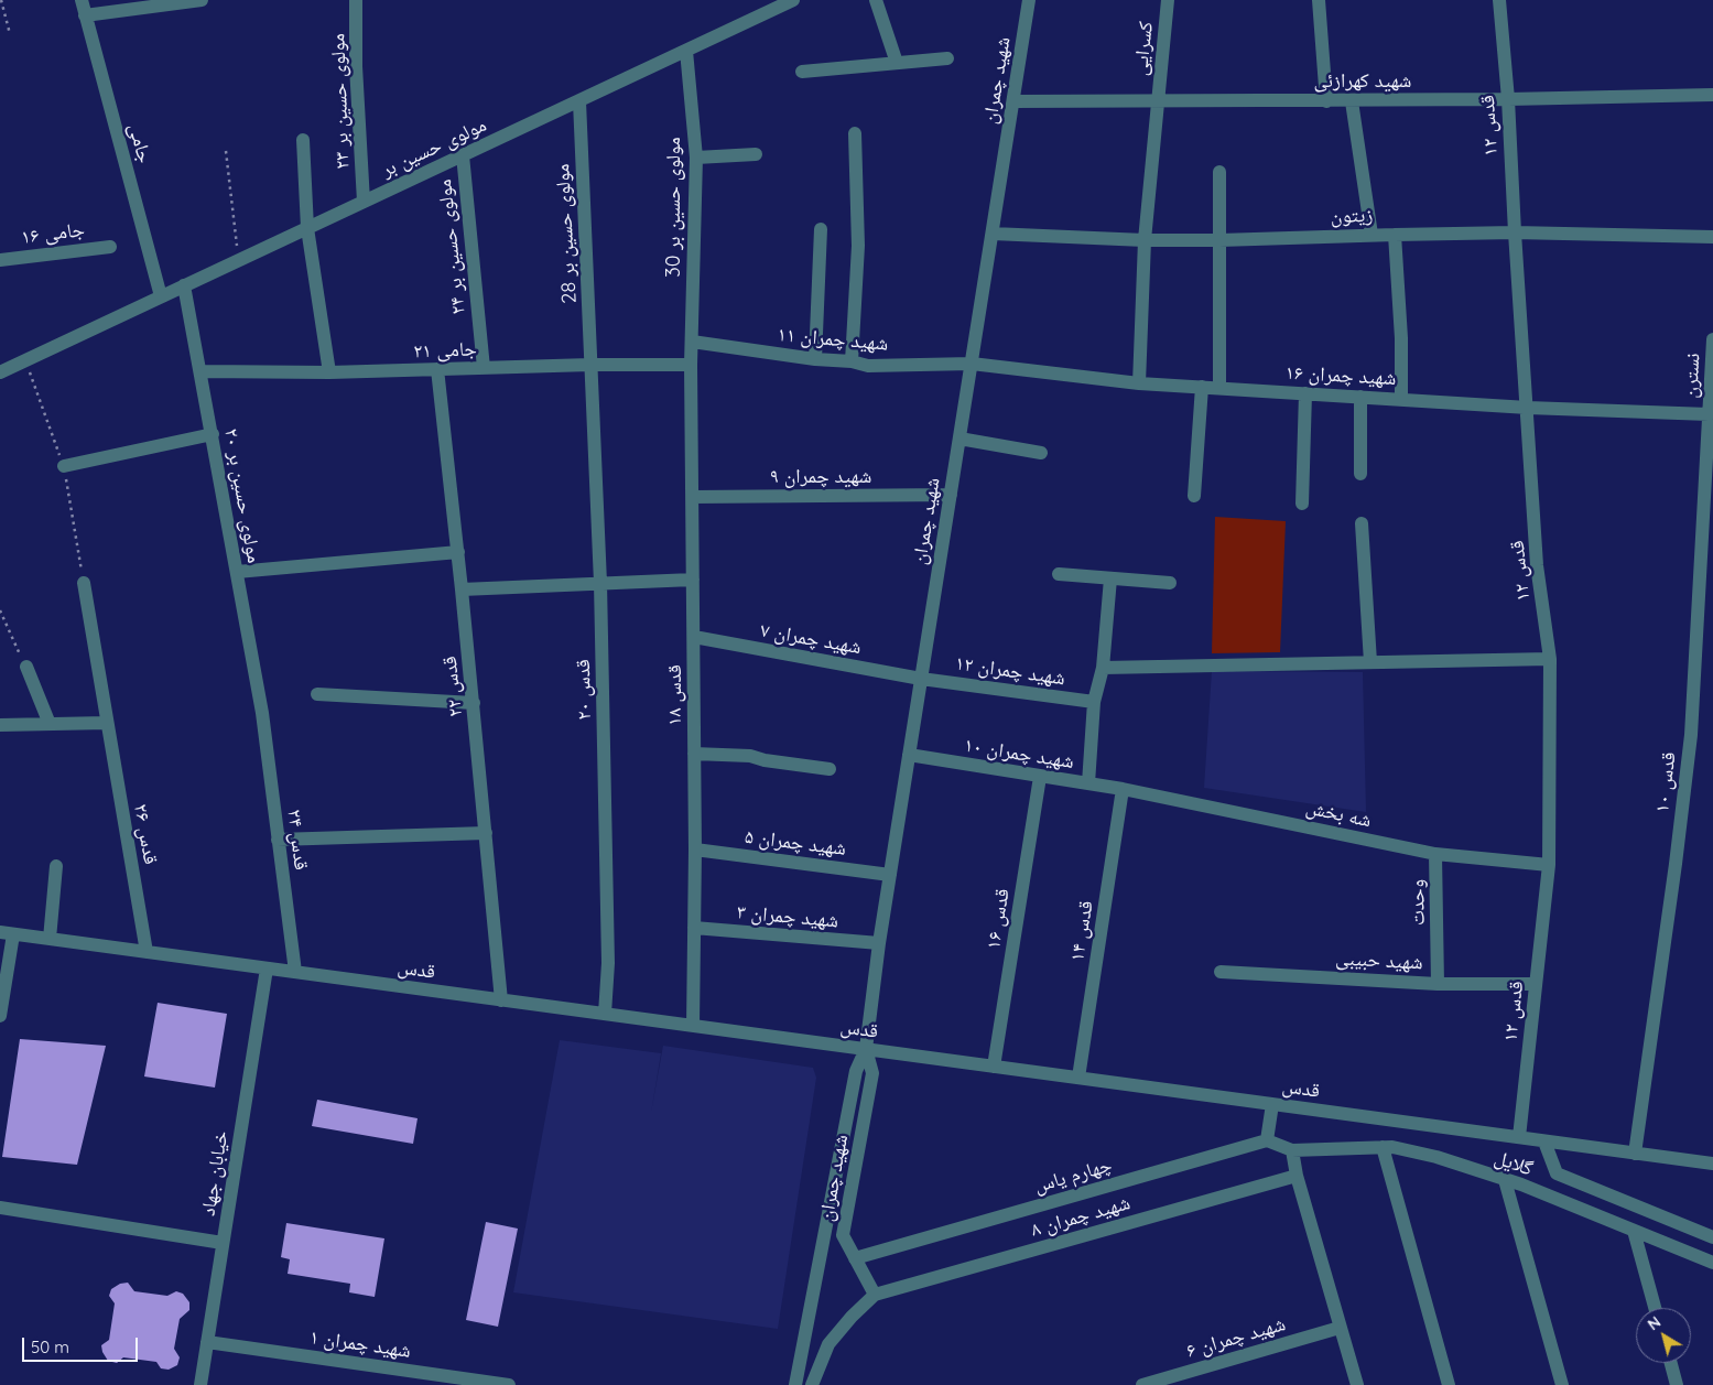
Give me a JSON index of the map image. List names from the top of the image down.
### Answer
{
  "streets": {
    "street": [
      "کسرایی",
      "شهید چمران",
      "شهید کهرازئی",
      "مولوی حسین بر ۲۳",
      "قدس ۱۲",
      "جامی",
      "مولوی حسین بر",
      "مولوی حسین بر 30",
      "زیتون",
      "جامی ۱۶",
      "مولوی حسین بر 28",
      "مولوی حسین بر ۲۴",
      "شهید چمران ۱۱",
      "جامی ۲۱",
      "شهید چمران ۱۶",
      "نسترن",
      "شهید چمران ۹",
      "مولوی حسین بر ۲۰",
      "شهید چمران ۷",
      "شهید چمران ۱۲",
      "قدس ۲۲",
      "قدس ۲۰",
      "قدس ۱۸",
      "شهید چمران ۱۰",
      "قدس ۱۰",
      "شه بخش",
      "قدس ۲۶",
      "قدس ۲۴",
      "شهید چمران ۵",
      "وحدت",
      "شهید چمران ۳",
      "قدس ۱۶",
      "قدس ۱۴",
      "شهید حبیبی",
      "قدس",
      "گلایل",
      "خیابان جهاد",
      "چهارم یاس",
      "شهید چمران ۸",
      "شهید چمران ۶",
      "شهید چمران ۱"
    ]
  },
  "crossings": [
    ["کسرایی", "شهید کهرازئی"],
    ["کسرایی", "زیتون"],
    ["کسرایی", "شهید چمران ۱۶"],
    ["شهید چمران", "شهید کهرازئی"],
    ["شهید چمران", "زیتون"],
    ["شهید چمران", "شهید چمران ۱۱"],
    ["شهید چمران", "شهید چمران ۱۶"],
    ["شهید چمران", "شهید چمران ۹"],
    ["شهید چمران", "شهید چمران ۷"],
    ["شهید چمران", "شهید چمران ۱۲"],
    ["شهید چمران", "شهید چمران ۱۰"],
    ["شهید چمران", "شهید چمران ۵"],
    ["شهید چمران", "شهید چمران ۳"],
    ["شهید چمران", "قدس"],
    ["شهید چمران", "چهارم یاس"],
    ["شهید چمران", "شهید چمران ۸"],
    ["شهید کهرازئی", "قدس ۱۲"],
    ["مولوی حسین بر ۲۳", "مولوی حسین بر"],
    ["قدس ۱۲", "زیتون"],
    ["قدس ۱۲", "شهید چمران ۱۶"],
    ["قدس ۱۲", "شه بخش"],
    ["قدس ۱۲", "شهید حبیبی"],
    ["قدس ۱۲", "قدس"],
    ["جامی", "مولوی حسین بر"],
    ["مولوی حسین بر", "مولوی حسین بر 30"],
    ["مولوی حسین بر", "مولوی حسین بر 28"],
    ["مولوی حسین بر", "مولوی حسین بر ۲۴"],
    ["مولوی حسین بر", "مولوی حسین بر ۲۰"],
    ["مولوی حسین بر 30", "شهید چمران ۱۱"],
    ["مولوی حسین بر 30", "جامی ۲۱"],
    ["مولوی حسین بر 30", "قدس ۱۸"],
    ["مولوی حسین بر 28", "جامی ۲۱"],
    ["مولوی حسین بر 28", "قدس ۲۰"],
    ["مولوی حسین بر ۲۴", "جامی ۲۱"],
    ["شهید چمران ۱۱", "شهید چمران ۱۶"],
    ["جامی ۲۱", "مولوی حسین بر ۲۰"],
    ["جامی ۲۱", "قدس ۲۲"],
    ["جامی ۲۱", "قدس ۲۰"],
    ["جامی ۲۱", "قدس ۱۸"],
    ["شهید چمران ۱۶", "نسترن"],
    ["شهید چمران ۱۶", "قدس ۱۰"],
    ["نسترن", "قدس ۱۰"],
    ["شهید چمران ۹", "قدس ۱۸"],
    ["مولوی حسین بر ۲۰", "قدس ۲۴"],
    ["شهید چمران ۷", "شهید چمران ۱۲"],
    ["شهید چمران ۷", "قدس ۱۸"],
    ["قدس ۲۲", "قدس"],
    ["قدس ۲۰", "قدس"],
    ["قدس ۱۸", "شهید چمران ۵"],
    ["قدس ۱۸", "شهید چمران ۳"],
    ["قدس ۱۸", "قدس"],
    ["شهید چمران ۱۰", "شه بخش"],
    ["شهید چمران ۱۰", "قدس ۱۶"],
    ["شهید چمران ۱۰", "قدس ۱۴"],
    ["قدس ۱۰", "قدس"],
    ["شه بخش", "وحدت"],
    ["شه بخش", "قدس ۱۴"],
    ["قدس ۲۶", "قدس"],
    ["قدس ۲۴", "قدس"],
    ["وحدت", "شهید حبیبی"],
    ["قدس ۱۶", "قدس"],
    ["قدس ۱۴", "قدس"],
    ["قدس", "گلایل"],
    ["قدس", "خیابان جهاد"],
    ["خیابان جهاد", "شهید چمران ۱"]
  ],
  "scale_bar": "50 m",
  "north": "top left"
}
